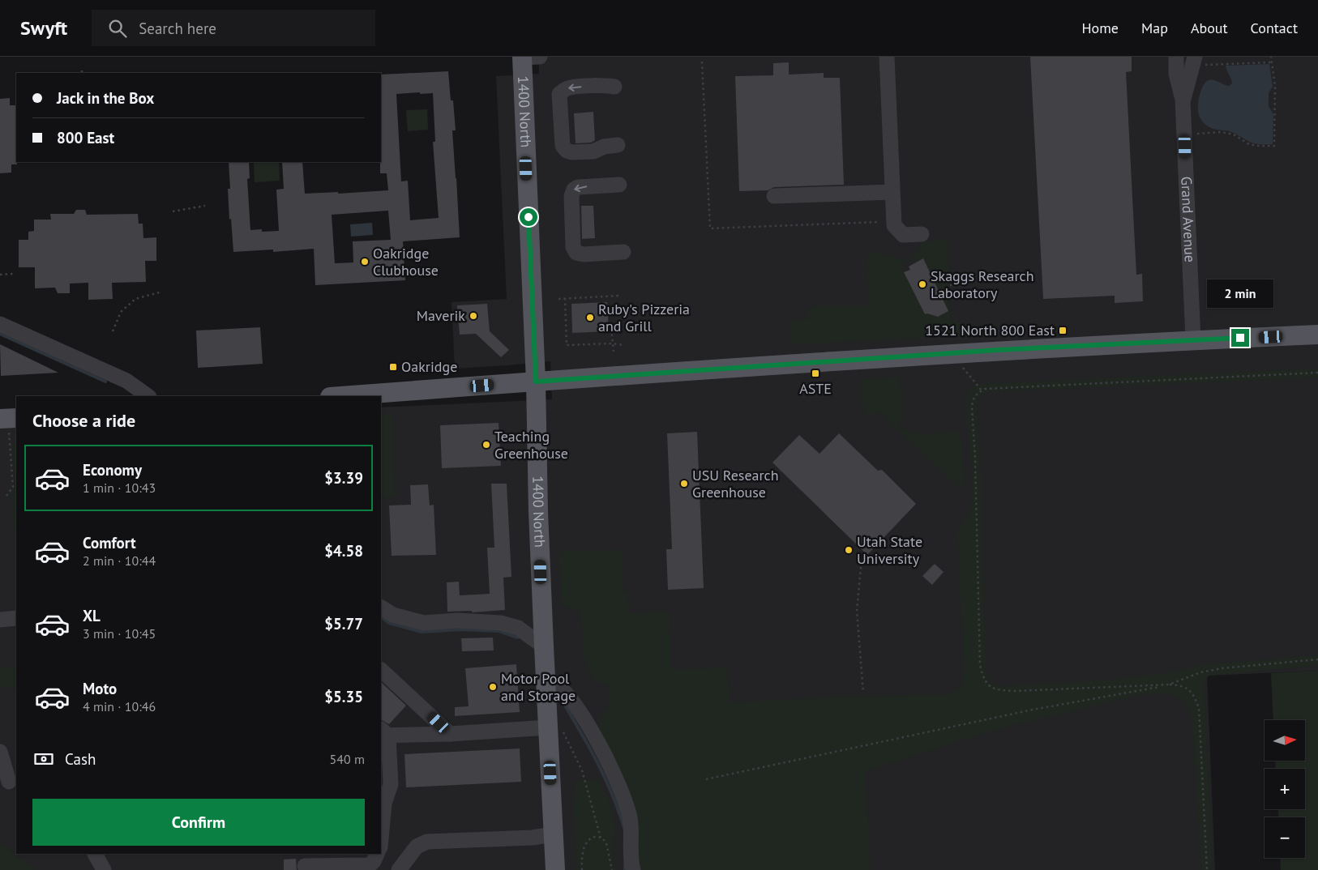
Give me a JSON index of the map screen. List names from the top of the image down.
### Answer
{
  "streets": {
    "main road": ["1400 North"],
    "street": ["Grand Avenue"]
  },
  "places": {
    "other": [
      "Oakridge Clubhouse",
      "Skaggs Research Laboratory",
      "Maverik",
      "Ruby's Pizzeria and Grill",
      "Teaching Greenhouse",
      "USU Research Greenhouse",
      "Utah State University",
      "Motor Pool and Storage"
    ],
    "transit": ["1521 North 800 East", "Oakridge", "ASTE"]
  },
  "north": "right",
  "page": {
    "header": "Swyft",
    "search": "Search here",
    "nav": [
      "Home",
      "Map",
      "About",
      "Contact"
    ],
    "banner": ["Jack in the Box", "800 East"],
    "bubble": "2 min",
    "heading": "Choose a ride",
    "list": [
      {
        "name": "Economy",
        "note": "1 min · 10:43",
        "value": "$3.39"
      },
      {
        "name": "Comfort",
        "note": "2 min · 10:44",
        "value": "$4.58"
      },
      {
        "name": "XL",
        "note": "3 min · 10:45",
        "value": "$5.77"
      },
      {
        "name": "Moto",
        "note": "4 min · 10:46",
        "value": "$5.35"
      }
    ],
    "map_buttons": ["+", "−"],
    "pay": ["Cash", "540 m"],
    "buttons": "Confirm"
  }
}
